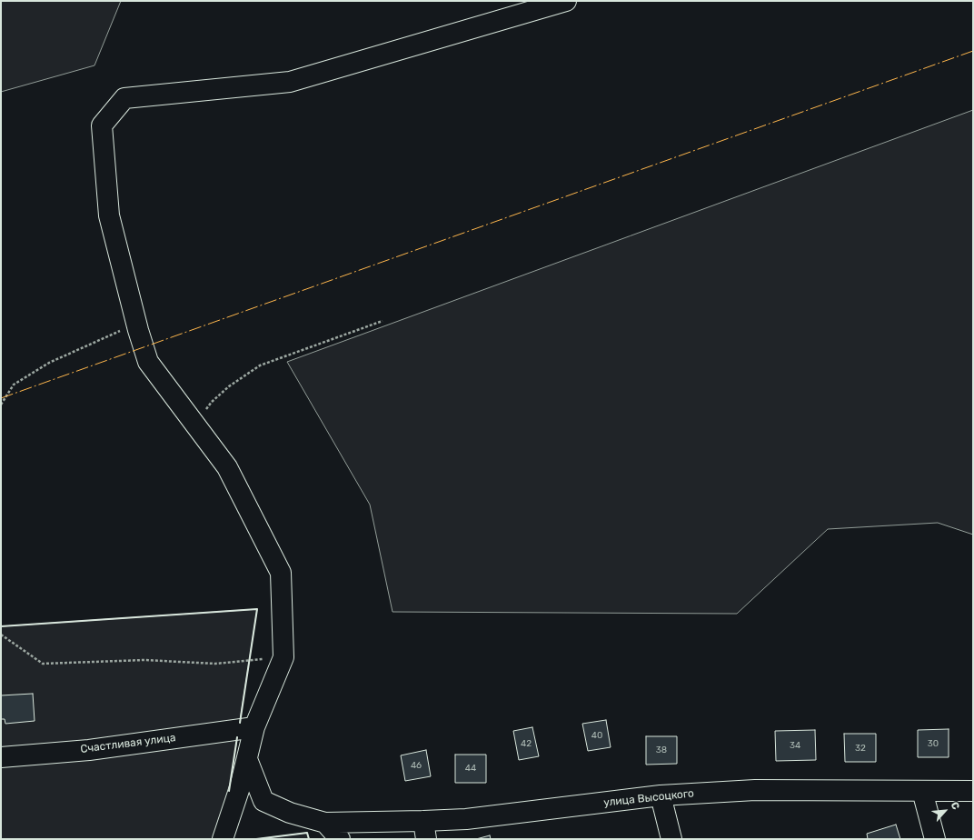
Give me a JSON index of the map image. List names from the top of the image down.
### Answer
{
  "streets": {
    "street": ["Счастливая улица", "улица Высоцкого"]
  },
  "house_numbers": [
    "40",
    "42",
    "30",
    "34",
    "32",
    "38",
    "46",
    "44"
  ],
  "north": "top right"
}
